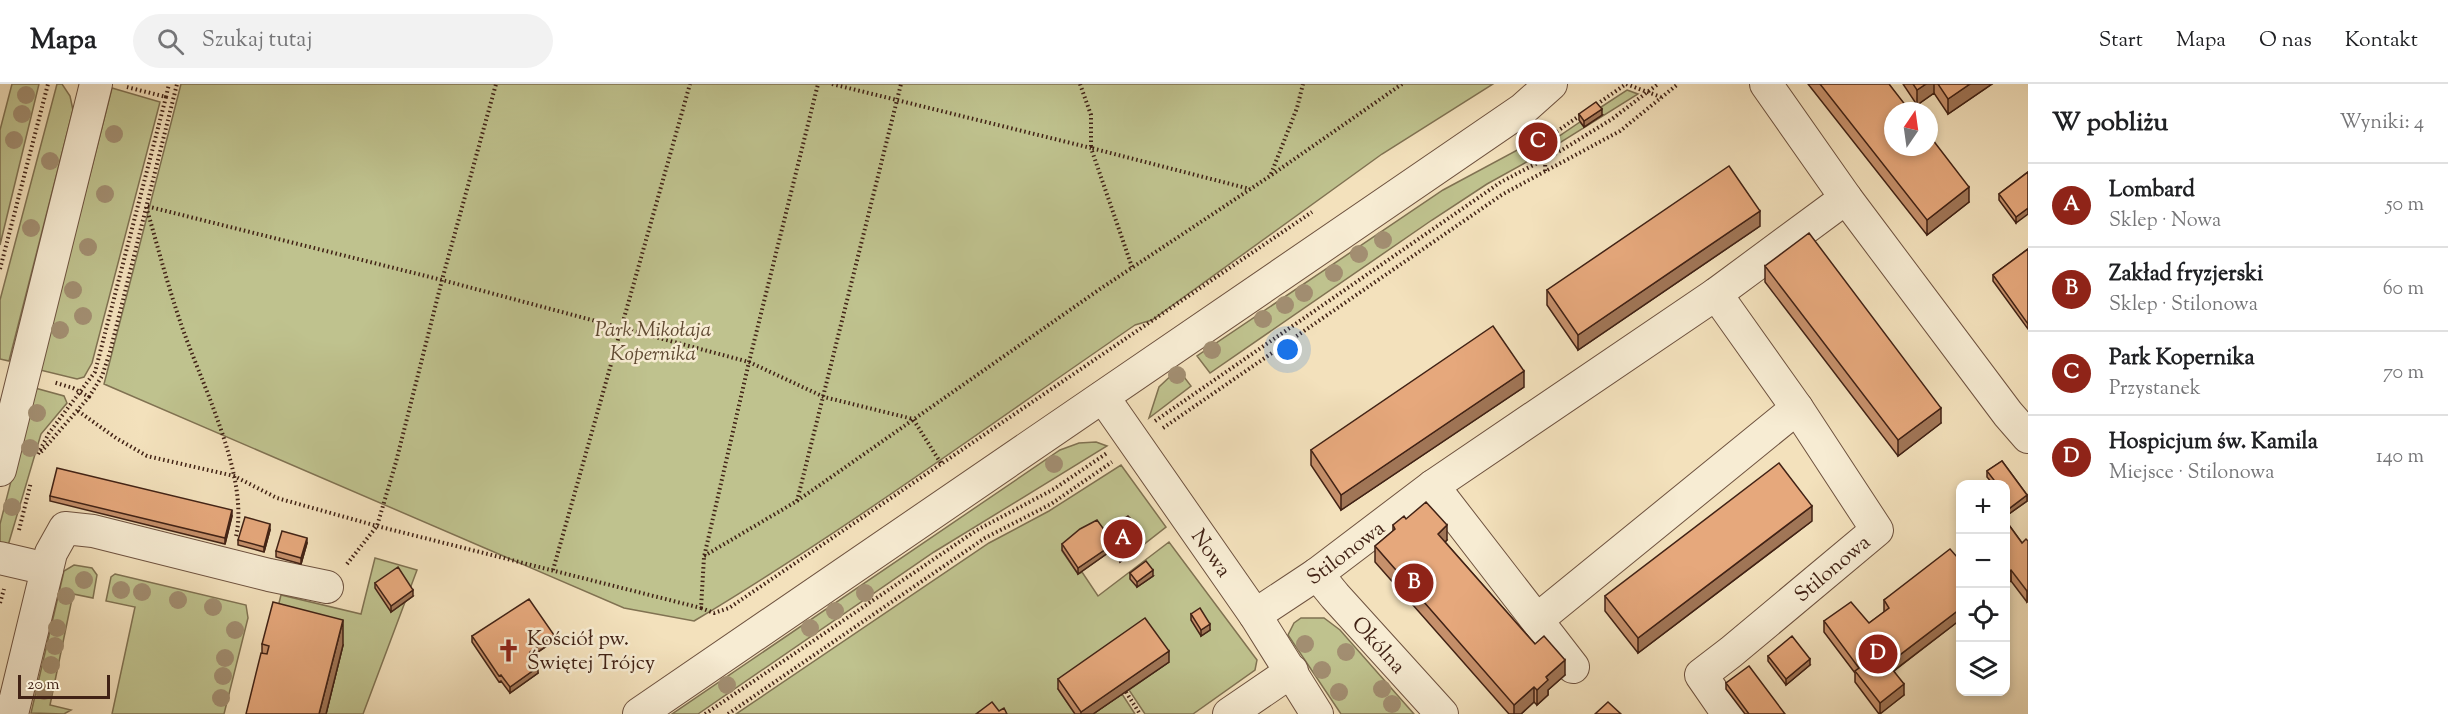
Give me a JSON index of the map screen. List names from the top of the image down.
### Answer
{
  "streets": {
    "street": ["Stilonowa", "Nowa", "Okólna"]
  },
  "crossings": [
    ["Stilonowa", "Nowa"],
    ["Stilonowa", "Okólna"]
  ],
  "parks": ["Park Mikołaja Kopernika"],
  "places": {
    "church": ["Kościół pw. Świętej Trójcy"]
  },
  "scale_bar": "20 m",
  "north": "top",
  "page": {
    "header": "Mapa",
    "search": "Szukaj tutaj",
    "nav": [
      "Start",
      "Mapa",
      "O nas",
      "Kontakt"
    ],
    "heading": ["W pobliżu", "Wyniki: 4"],
    "pins": [
      "C",
      "A",
      "B",
      "D"
    ],
    "list": [
      {
        "mark": "A",
        "name": "Lombard",
        "note": "Sklep · Nowa",
        "value": "50 m"
      },
      {
        "mark": "B",
        "name": "Zakład fryzjerski",
        "note": "Sklep · Stilonowa",
        "value": "60 m"
      },
      {
        "mark": "C",
        "name": "Park Kopernika",
        "note": "Przystanek",
        "value": "70 m"
      },
      {
        "mark": "D",
        "name": "Hospicjum św. Kamila",
        "note": "Miejsce · Stilonowa",
        "value": "140 m"
      }
    ],
    "map_buttons": ["+", "−"],
    "scale": "20 m"
  }
}
